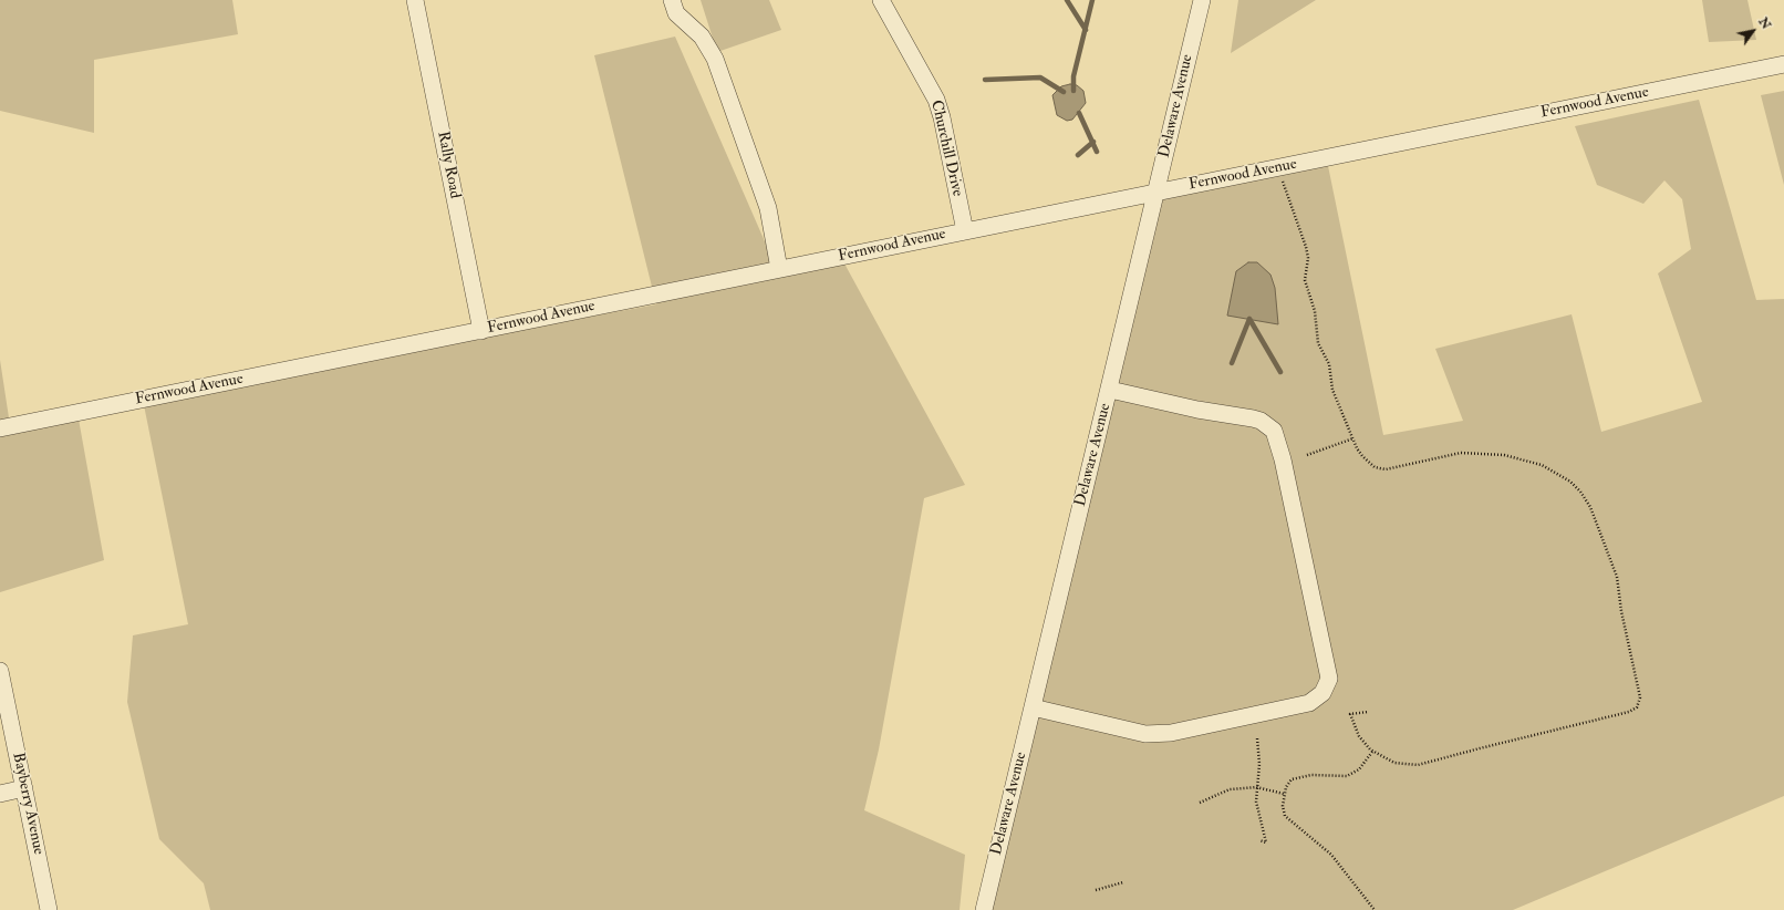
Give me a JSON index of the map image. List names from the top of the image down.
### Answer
{
  "streets": {
    "street": [
      "Fernwood Avenue",
      "Delaware Avenue",
      "Churchill Drive",
      "Rally Road",
      "Bayberry Avenue"
    ]
  },
  "crossings": [
    ["Fernwood Avenue", "Delaware Avenue"],
    ["Fernwood Avenue", "Churchill Drive"],
    ["Fernwood Avenue", "Rally Road"]
  ],
  "north": "top right"
}
